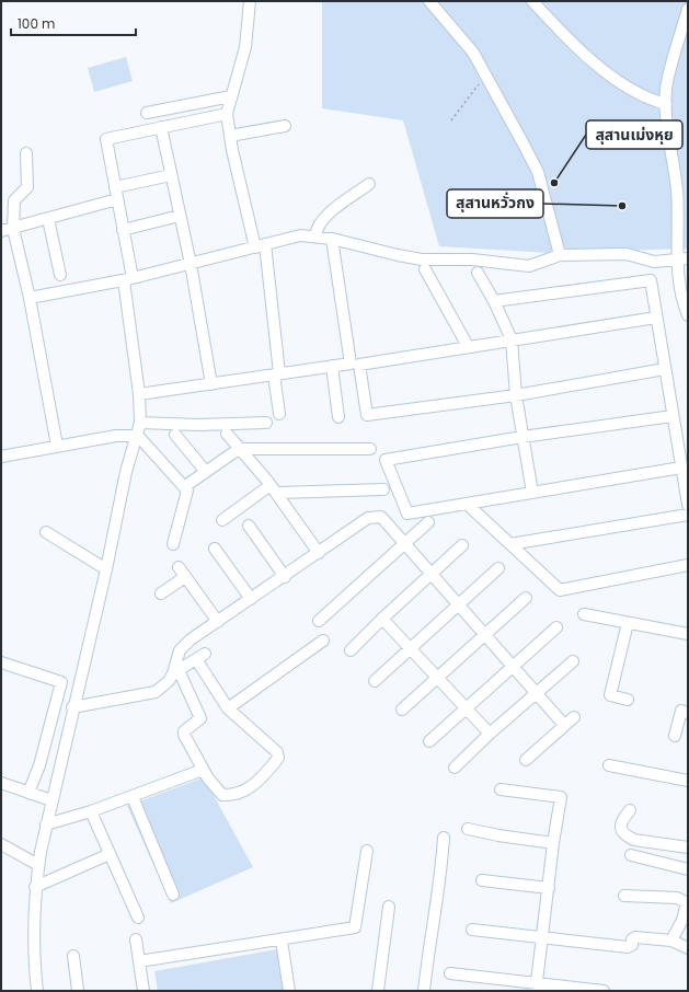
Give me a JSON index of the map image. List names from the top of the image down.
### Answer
{
  "places": ["สุสานเม่งหุย", "สุสานหวั่วกง"],
  "scale_bar": "100 m"
}
